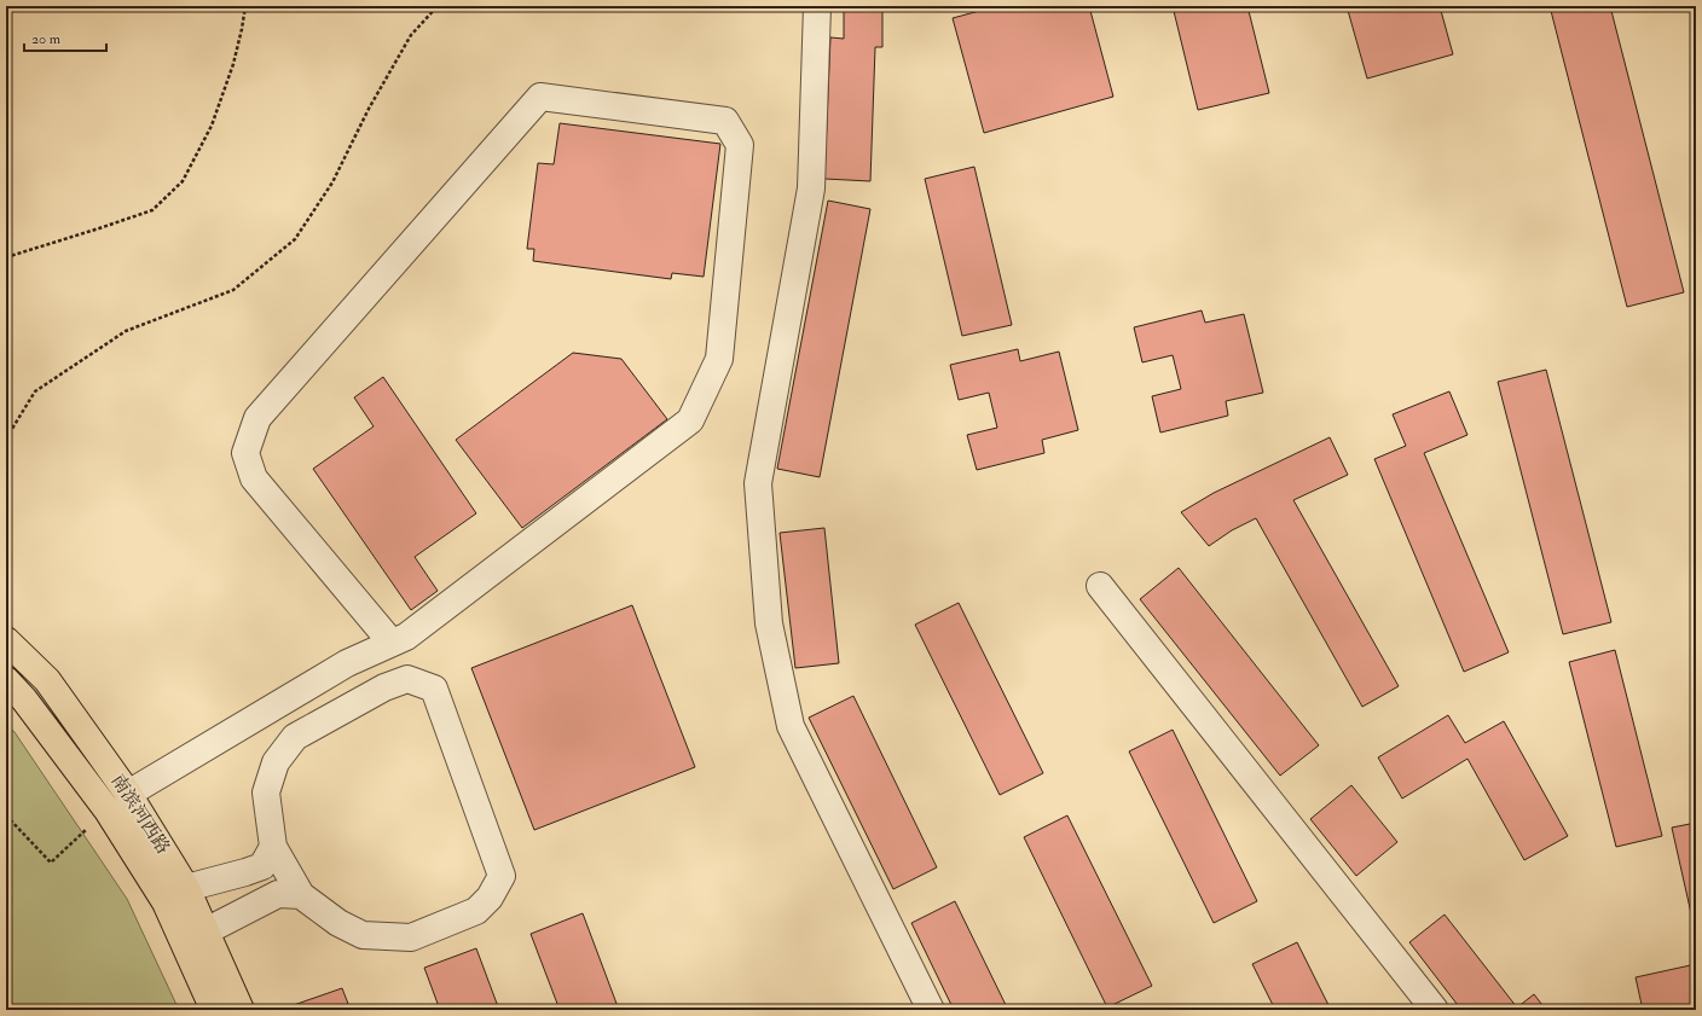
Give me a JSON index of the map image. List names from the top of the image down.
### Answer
{
  "streets": {
    "highway": ["南滨河西路"]
  },
  "scale_bar": "20 m"
}
